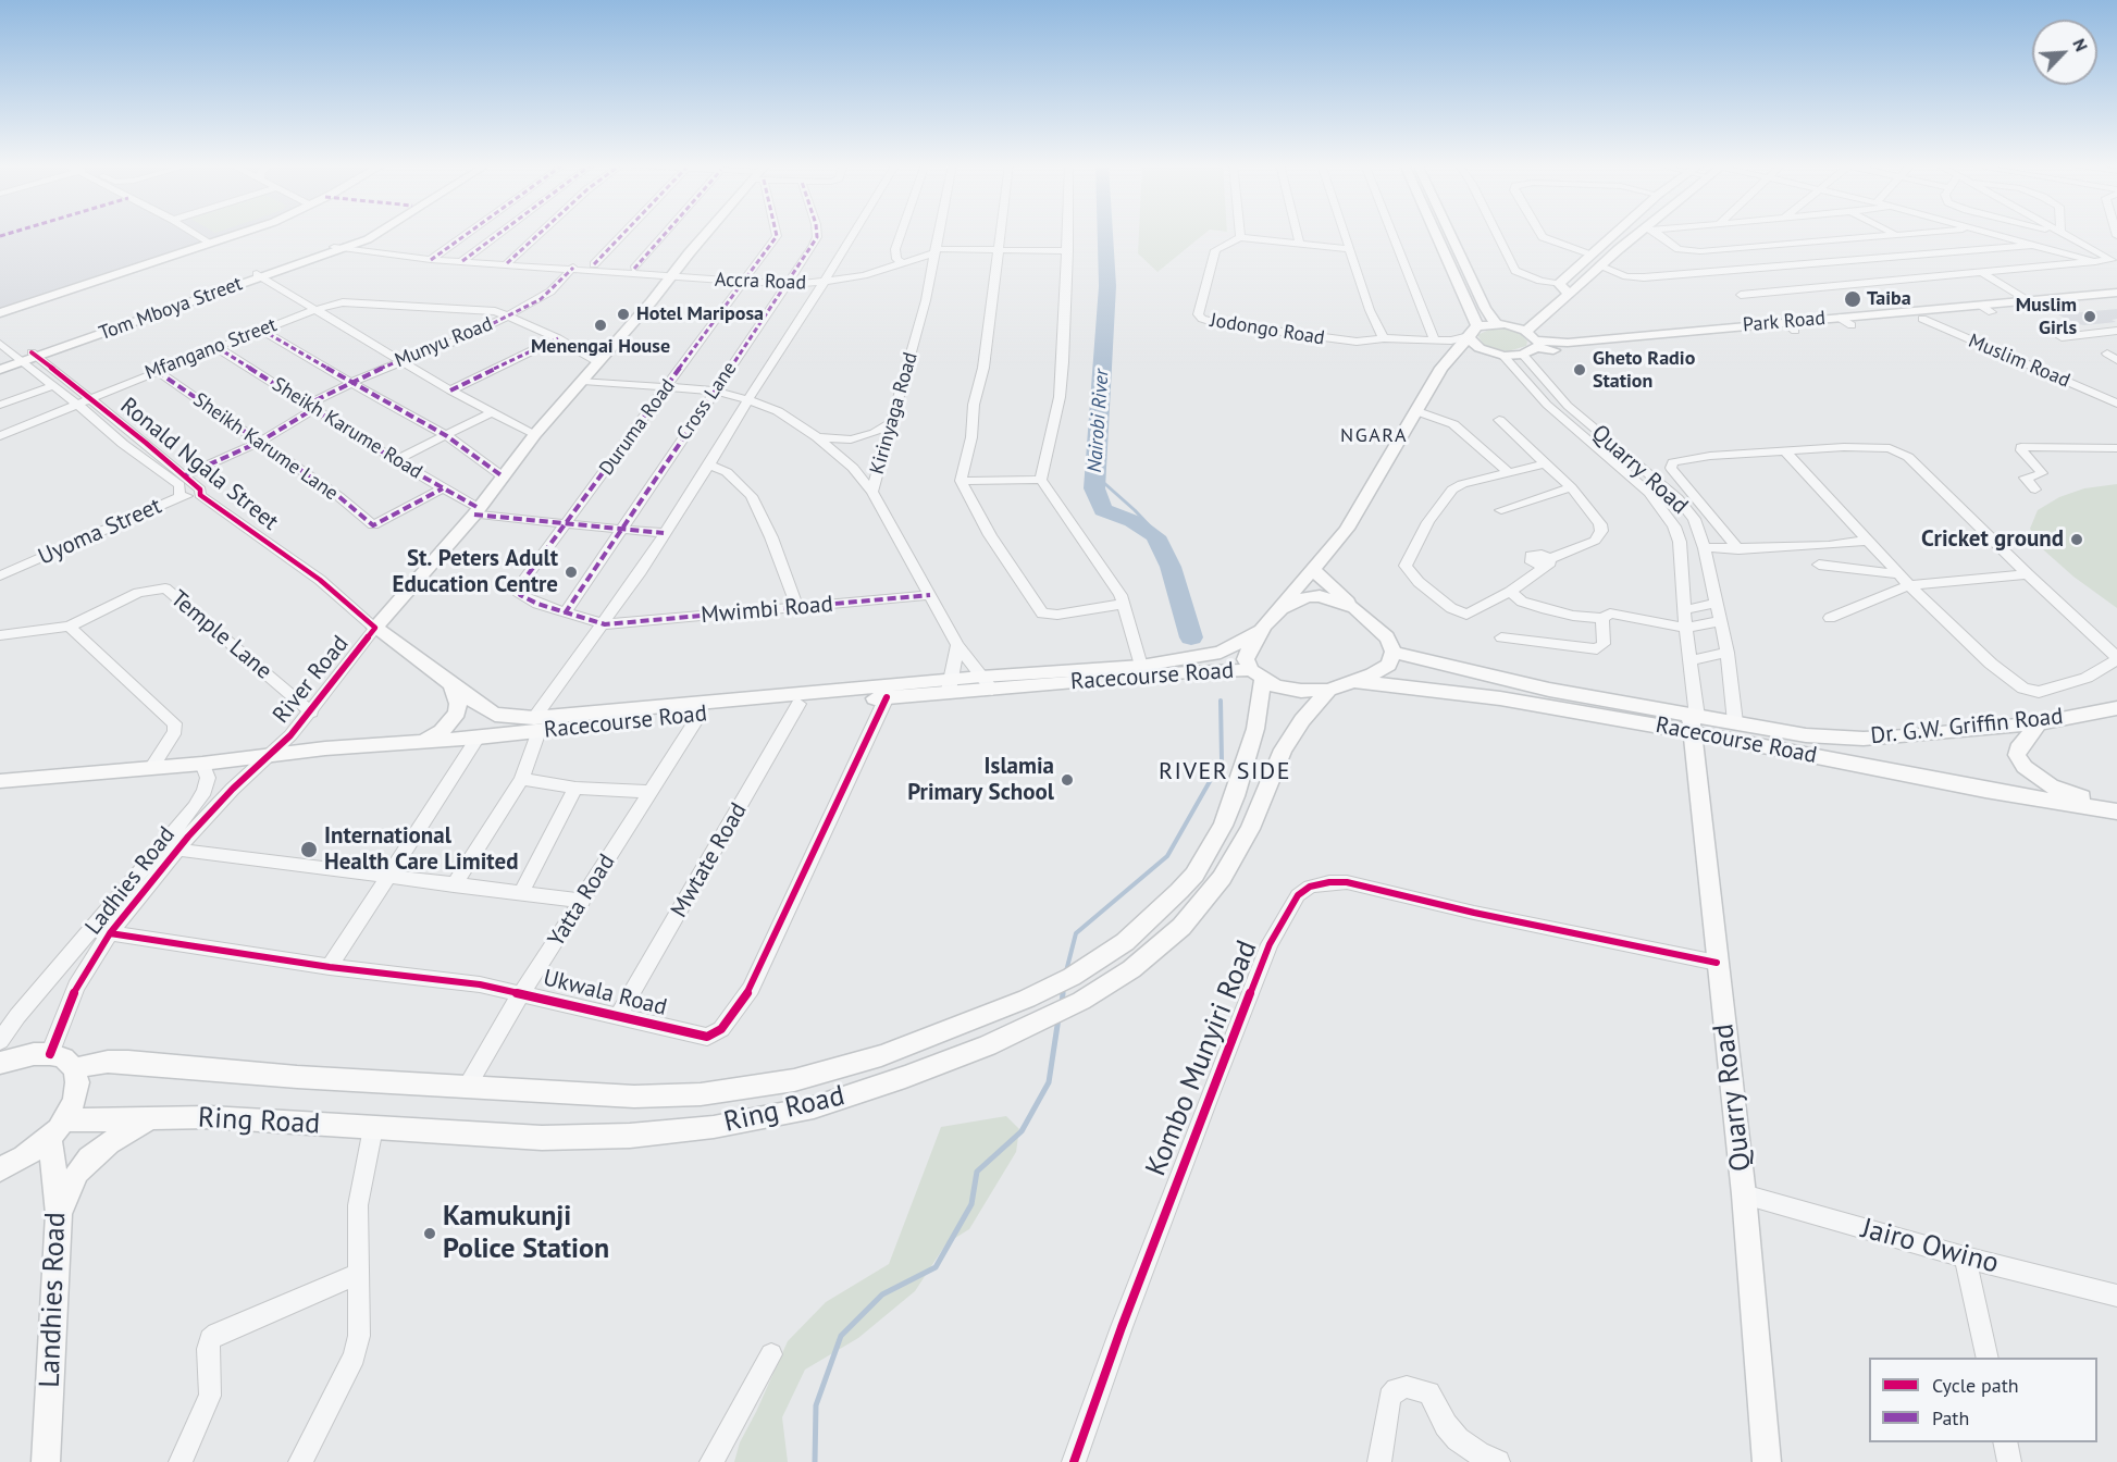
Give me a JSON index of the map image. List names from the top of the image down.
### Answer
{
  "streets": {
    "main road": [
      "Tom Mboya Street",
      "Park Road",
      "Ronald Ngala Street",
      "Quarry Road",
      "Racecourse Road",
      "River Road",
      "Dr. G.W. Griffin Road",
      "Ring Road",
      "Landhies Road"
    ],
    "street": [
      "Accra Road",
      "Jodongo Road",
      "Munyu Road",
      "Mfangano Street",
      "Muslim Road",
      "Cross Lane",
      "Kirinyaga Road",
      "Duruma Road",
      "Sheikh Karume Road",
      "Sheikh Karume Lane",
      "Uyoma Street",
      "Mwimbi Road",
      "Temple Lane",
      "Mwtate Road",
      "Ladhies Road",
      "Yatta Road",
      "Ukwala Road",
      "Kombo Munyiri Road",
      "Jairo Owino"
    ]
  },
  "crossings": [
    ["Accra Road", "Tom Mboya Street"],
    ["Accra Road", "Munyu Road"],
    ["Accra Road", "Cross Lane"],
    ["Accra Road", "Kirinyaga Road"],
    ["Accra Road", "Duruma Road"],
    ["Accra Road", "River Road"],
    ["Tom Mboya Street", "Ronald Ngala Street"],
    ["Park Road", "Muslim Road"],
    ["Munyu Road", "Mfangano Street"],
    ["Munyu Road", "Sheikh Karume Road"],
    ["Munyu Road", "Sheikh Karume Lane"],
    ["Munyu Road", "Ronald Ngala Street"],
    ["Mfangano Street", "Sheikh Karume Road"],
    ["Mfangano Street", "Sheikh Karume Lane"],
    ["Mfangano Street", "Ronald Ngala Street"],
    ["Mfangano Street", "River Road"],
    ["Cross Lane", "Duruma Road"],
    ["Cross Lane", "Sheikh Karume Road"],
    ["Kirinyaga Road", "Mwimbi Road"],
    ["Kirinyaga Road", "Racecourse Road"],
    ["Duruma Road", "Sheikh Karume Road"],
    ["Duruma Road", "Mwimbi Road"],
    ["Sheikh Karume Road", "Sheikh Karume Lane"],
    ["Sheikh Karume Road", "River Road"],
    ["Ronald Ngala Street", "Uyoma Street"],
    ["Ronald Ngala Street", "Racecourse Road"],
    ["Ronald Ngala Street", "River Road"],
    ["Quarry Road", "Racecourse Road"],
    ["Quarry Road", "Dr. G.W. Griffin Road"],
    ["Quarry Road", "Kombo Munyiri Road"],
    ["Quarry Road", "Jairo Owino"],
    ["Temple Lane", "River Road"],
    ["Racecourse Road", "River Road"],
    ["Racecourse Road", "Dr. G.W. Griffin Road"],
    ["Racecourse Road", "Mwtate Road"],
    ["Racecourse Road", "Ladhies Road"],
    ["Racecourse Road", "Yatta Road"],
    ["Racecourse Road", "Ukwala Road"],
    ["Racecourse Road", "Ring Road"],
    ["River Road", "Ladhies Road"],
    ["Dr. G.W. Griffin Road", "Ring Road"],
    ["Mwtate Road", "Ukwala Road"],
    ["Ladhies Road", "Ukwala Road"],
    ["Yatta Road", "Ukwala Road"],
    ["Yatta Road", "Ring Road"],
    ["Ring Road", "Landhies Road"]
  ],
  "districts": ["NGARA", "RIVER SIDE"],
  "water": ["Nairobi River"],
  "places": [
    "Taiba",
    "Hotel Mariposa",
    "Muslim Girls",
    "Menengai House",
    "Gheto Radio Station",
    "Cricket ground",
    "St. Peters Adult Education Centre",
    "Islamia Primary School",
    "International Health Care Limited",
    "Kamukunji Police Station"
  ],
  "legend": ["Cycle path", "Path"],
  "north": "top right"
}
